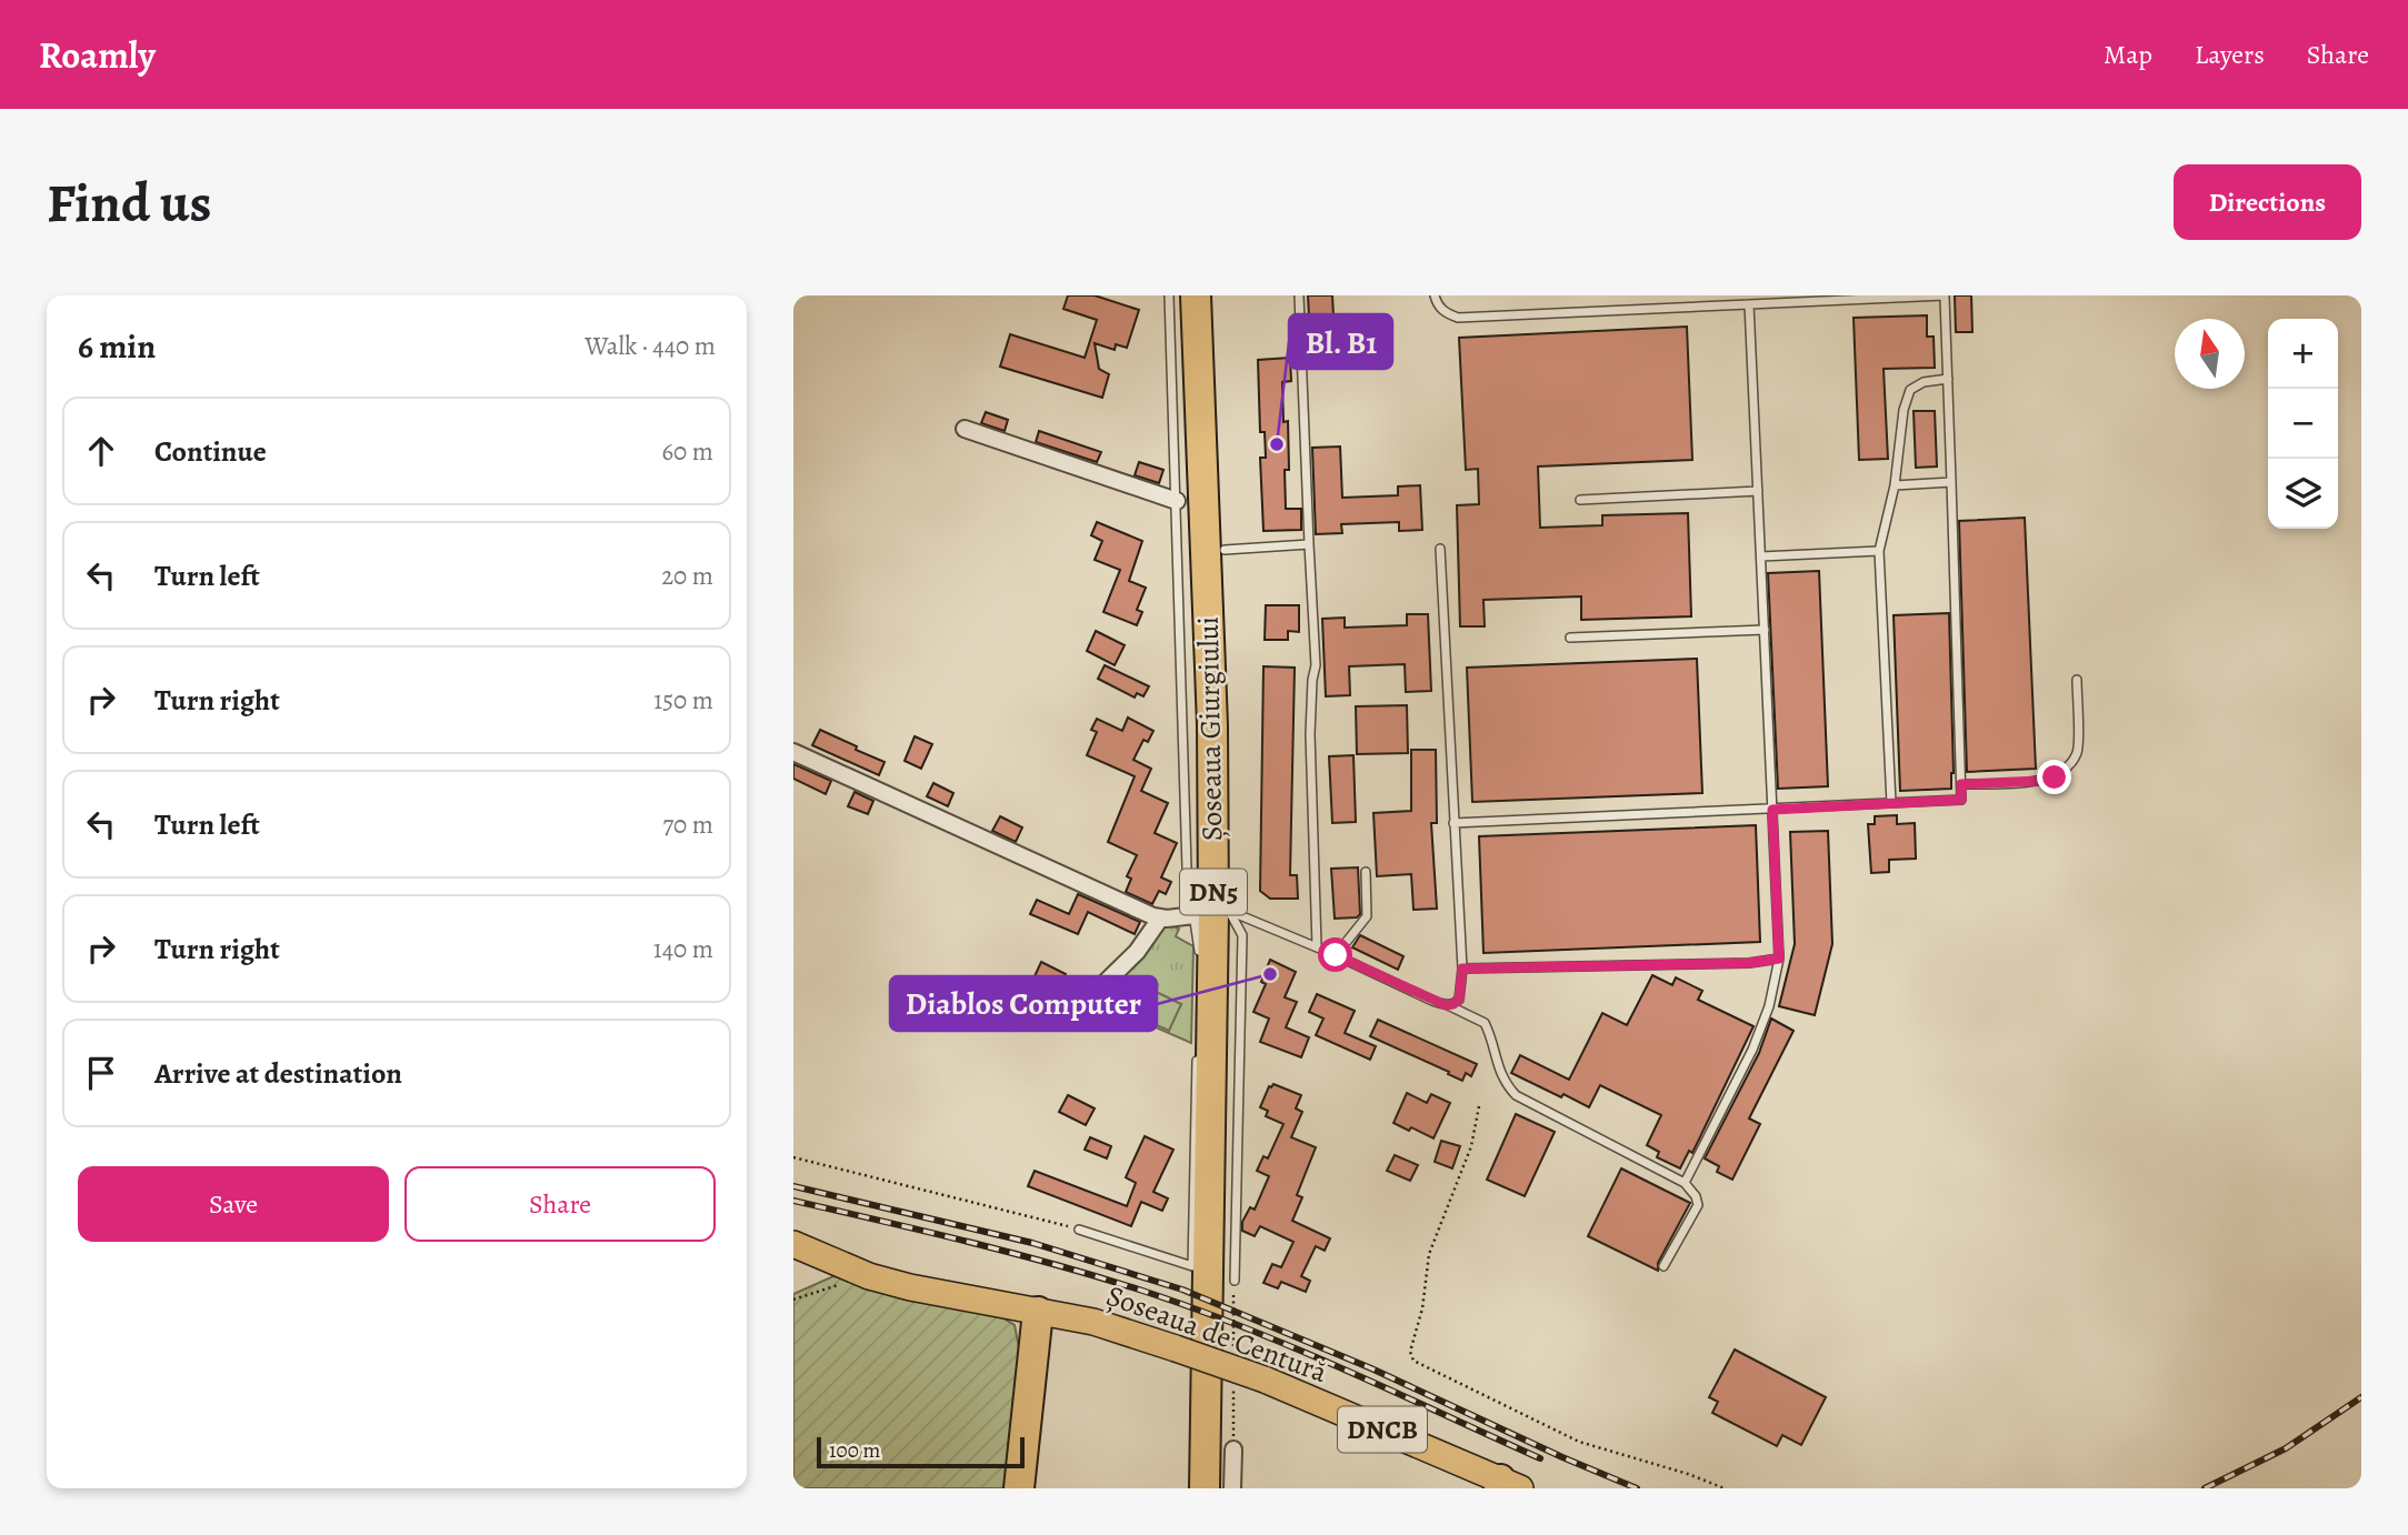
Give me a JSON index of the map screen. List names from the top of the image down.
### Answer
{
  "streets": {
    "highway": ["Șoseaua Giurgiului", "DN5"],
    "main road": ["Șoseaua de Centură", "DNCB"]
  },
  "places": ["Bl. B1", "Diablos Computer"],
  "scale_bar": "100 m",
  "north": "top",
  "page": {
    "header": "Roamly",
    "nav": ["Map", "Layers", "Share"],
    "buttons": [
      "Directions",
      ["Save", "Share"]
    ],
    "title": "Find us",
    "heading": ["6 min", "Walk · 440 m"],
    "map_buttons": ["+", "−"],
    "list": [
      ["Continue", "60 m"],
      ["Turn left", "20 m"],
      ["Turn right", "150 m"],
      ["Turn left", "70 m"],
      ["Turn right", "140 m"],
      "Arrive at destination"
    ],
    "scale": "100 m"
  }
}
